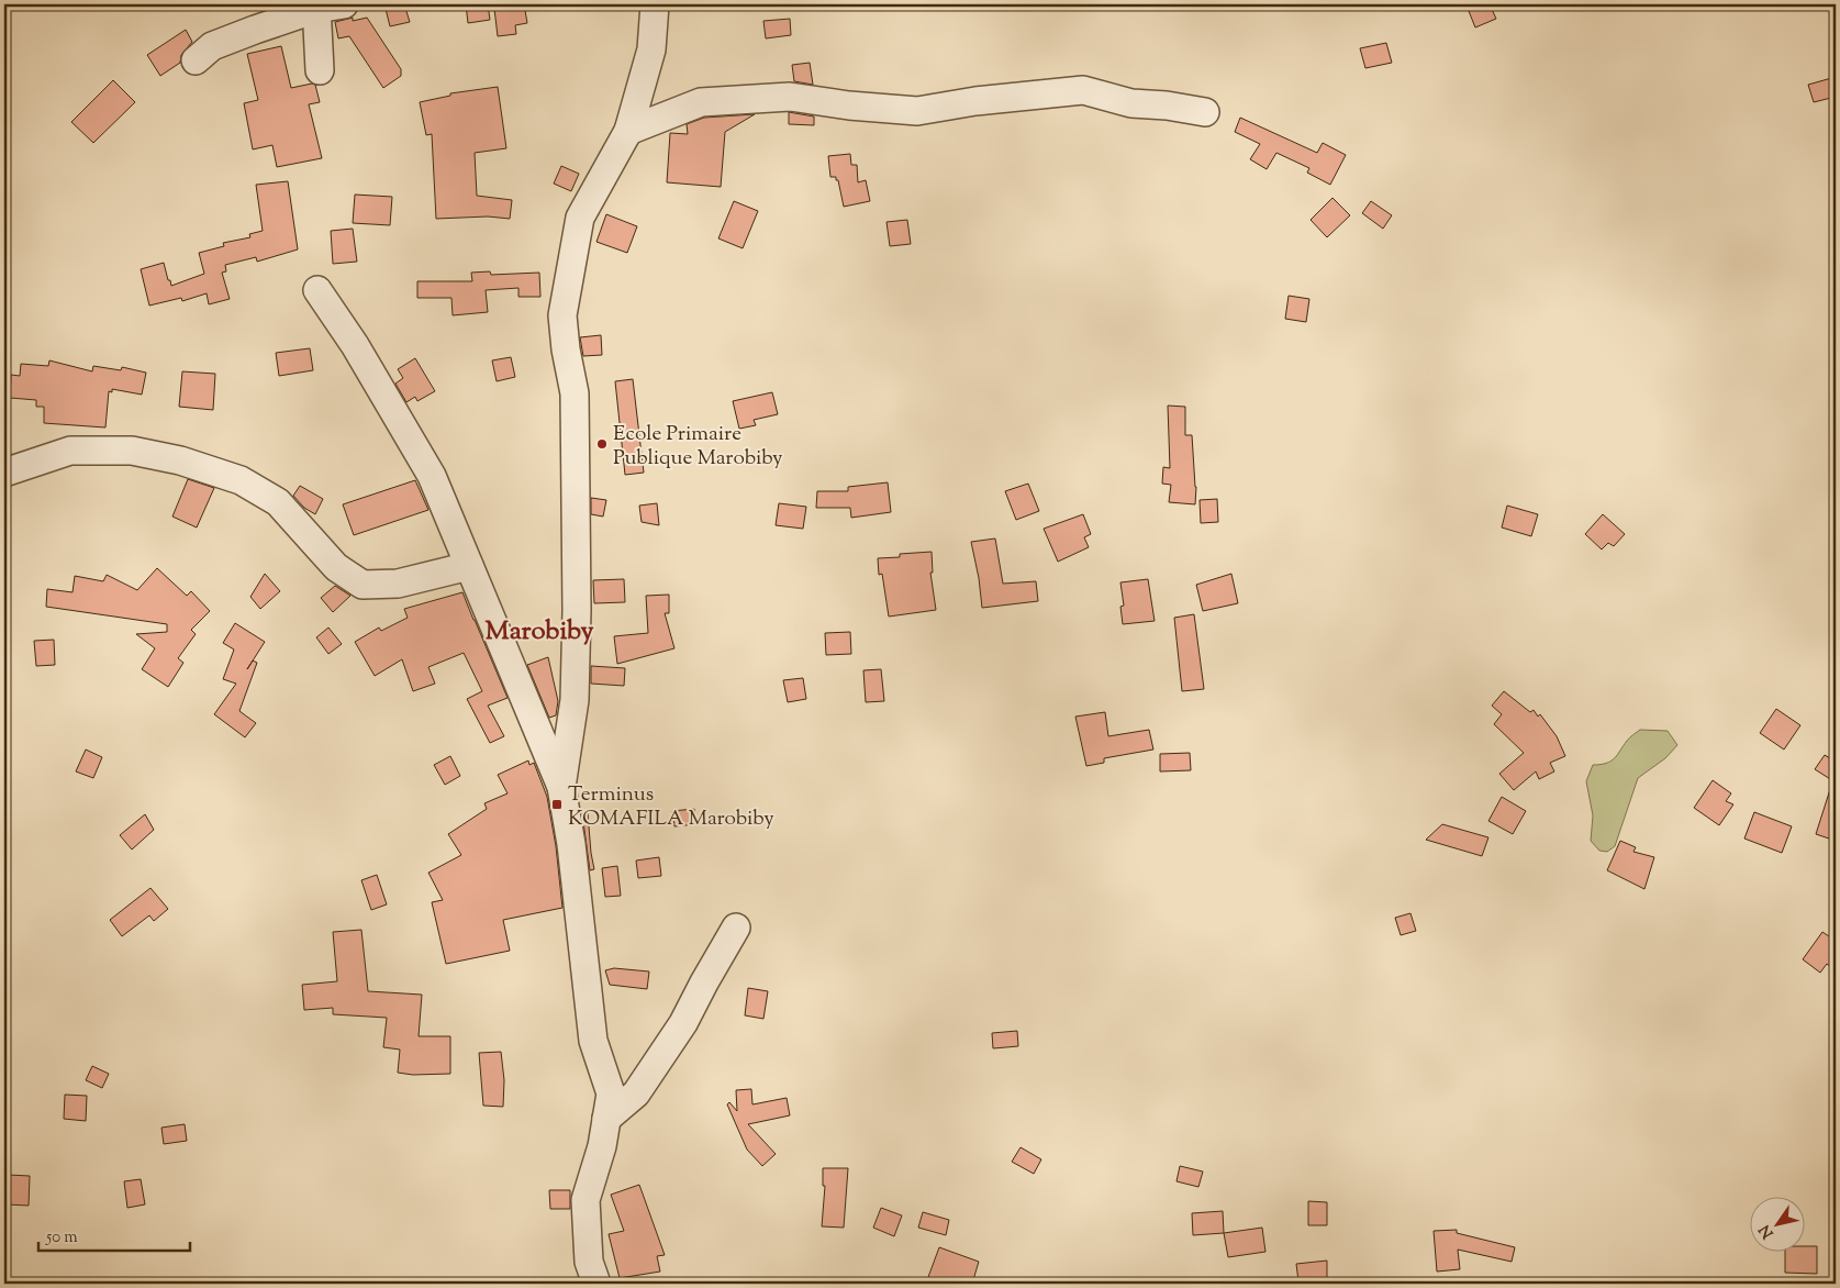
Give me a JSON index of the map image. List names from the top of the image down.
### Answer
{
  "districts": ["Marobiby"],
  "places": {
    "other": ["Ecole Primaire Publique Marobiby"],
    "transit": ["Terminus KOMAFILA Marobiby"]
  },
  "scale_bar": "50 m",
  "north": "bottom left"
}
